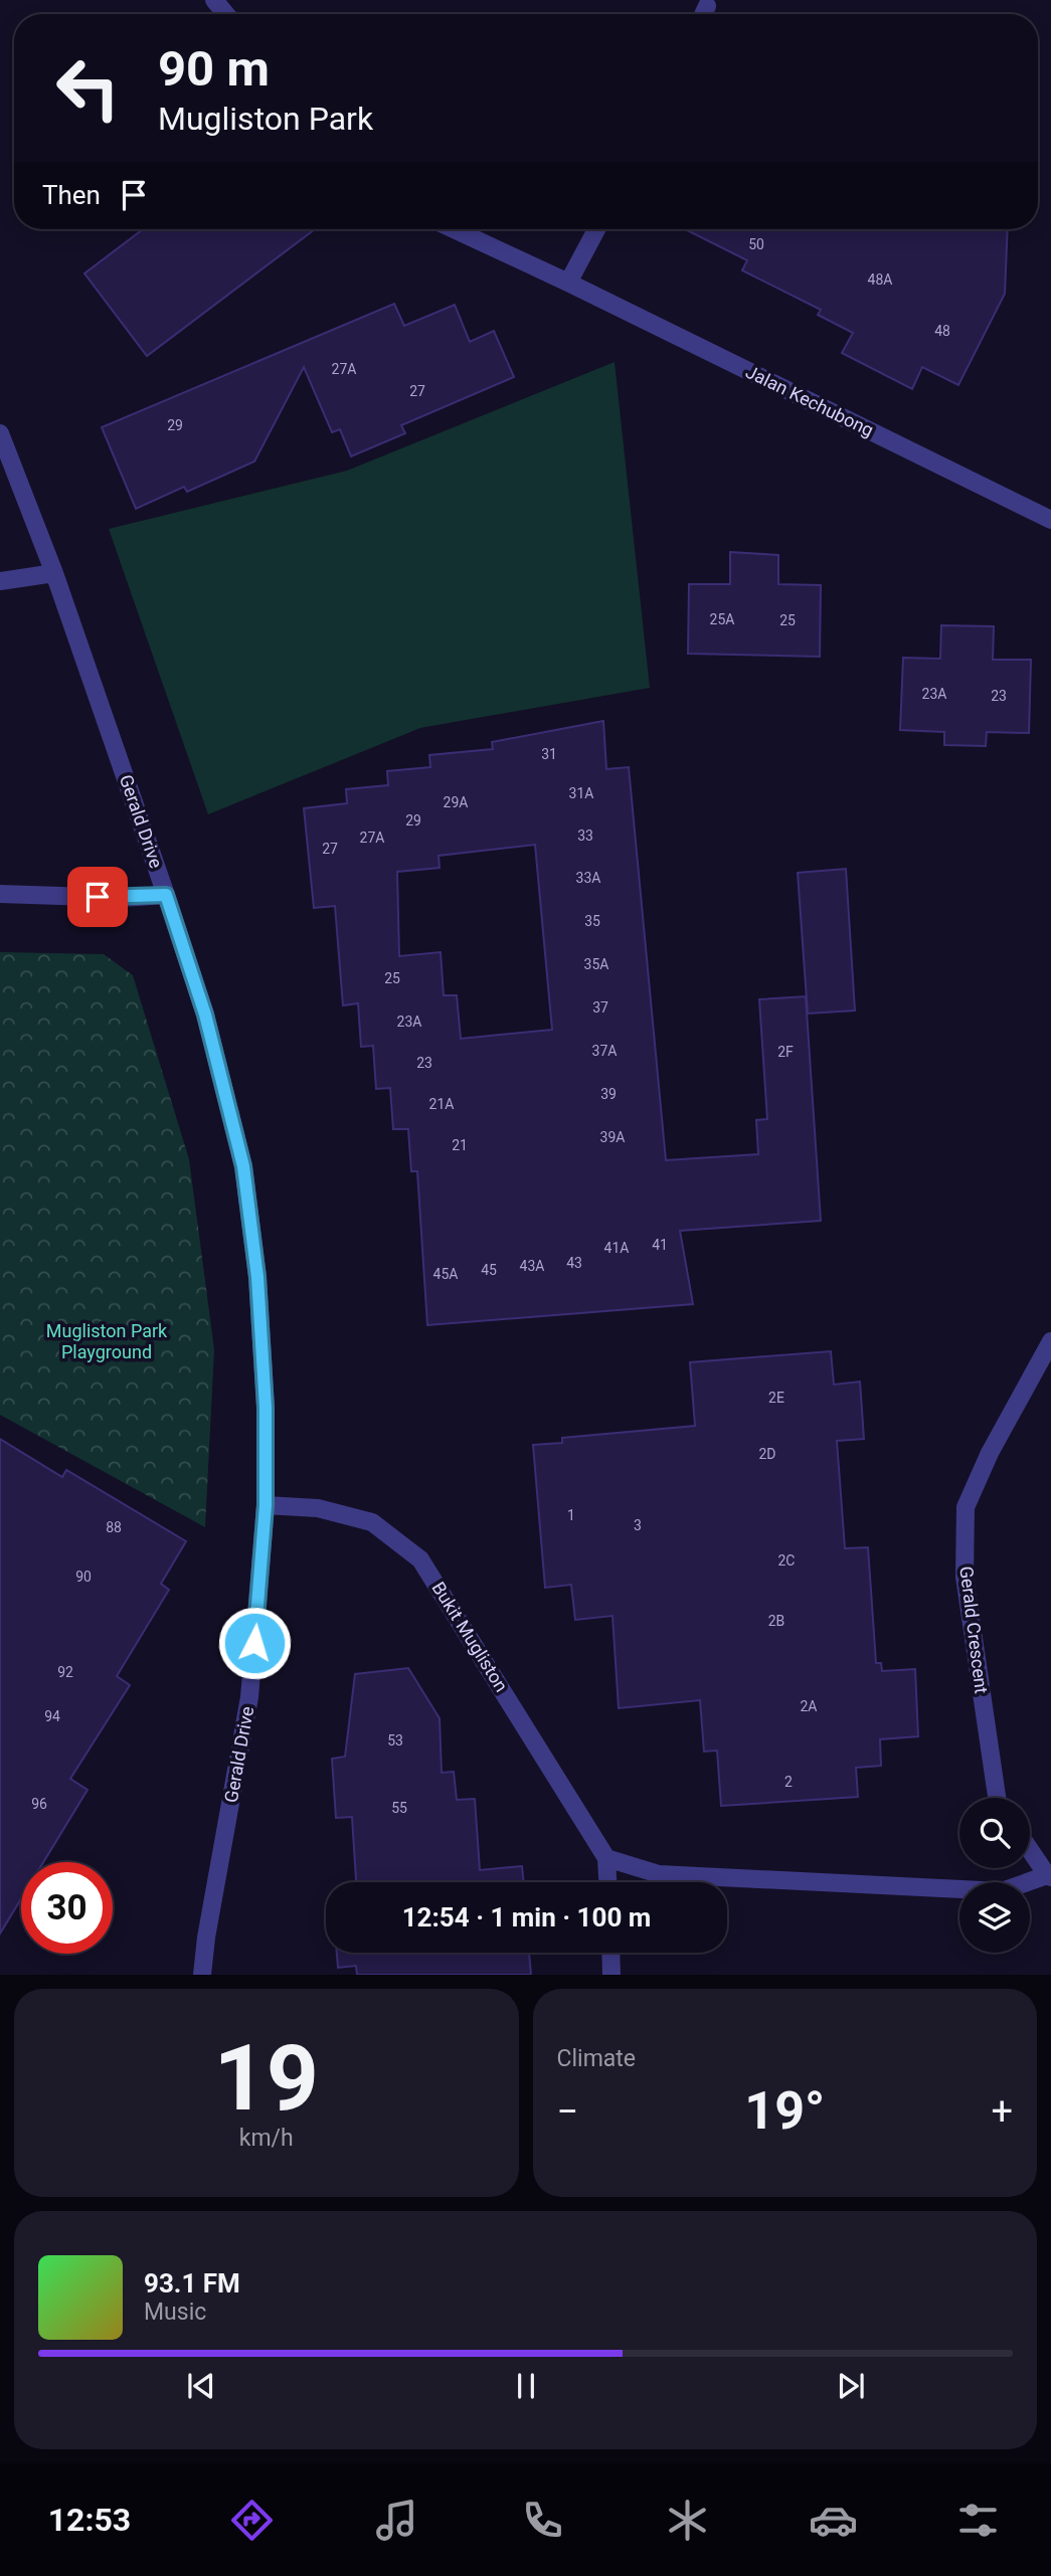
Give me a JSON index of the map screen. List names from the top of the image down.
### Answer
{
  "streets": {
    "street": [
      "Jalan Kechubong",
      "Gerald Drive",
      "Gerald Crescent",
      "Bukit Mugliston"
    ]
  },
  "crossings": [
    ["Gerald Drive", "Bukit Mugliston"]
  ],
  "parks": ["Mugliston Park Playground"],
  "house_numbers": [
    "50",
    "48A",
    "48",
    "27A",
    "27",
    "29",
    "25A",
    "25",
    "23A",
    "23",
    "31",
    "31A",
    "29A",
    "29",
    "33",
    "27A",
    "27",
    "33A",
    "35",
    "35A",
    "25",
    "37",
    "23A",
    "37A",
    "2F",
    "23",
    "39",
    "21A",
    "39A",
    "21",
    "41",
    "41A",
    "43",
    "43A",
    "45",
    "45A",
    "2E",
    "2D",
    "1",
    "3",
    "88",
    "2C",
    "90",
    "2B",
    "92",
    "2A",
    "94",
    "53",
    "2",
    "96",
    "55"
  ],
  "page": {
    "turn": ["90 m", "Mugliston Park"],
    "then": "Then",
    "limit": "30",
    "trip": "12:54 · 1 min · 100 m",
    "tile": [
      ["19", "km/h"],
      "Climate"
    ],
    "heat": ["−", "19°", "+"],
    "song": ["93.1 FM", "Music"],
    "tabs": "12:53"
  }
}
